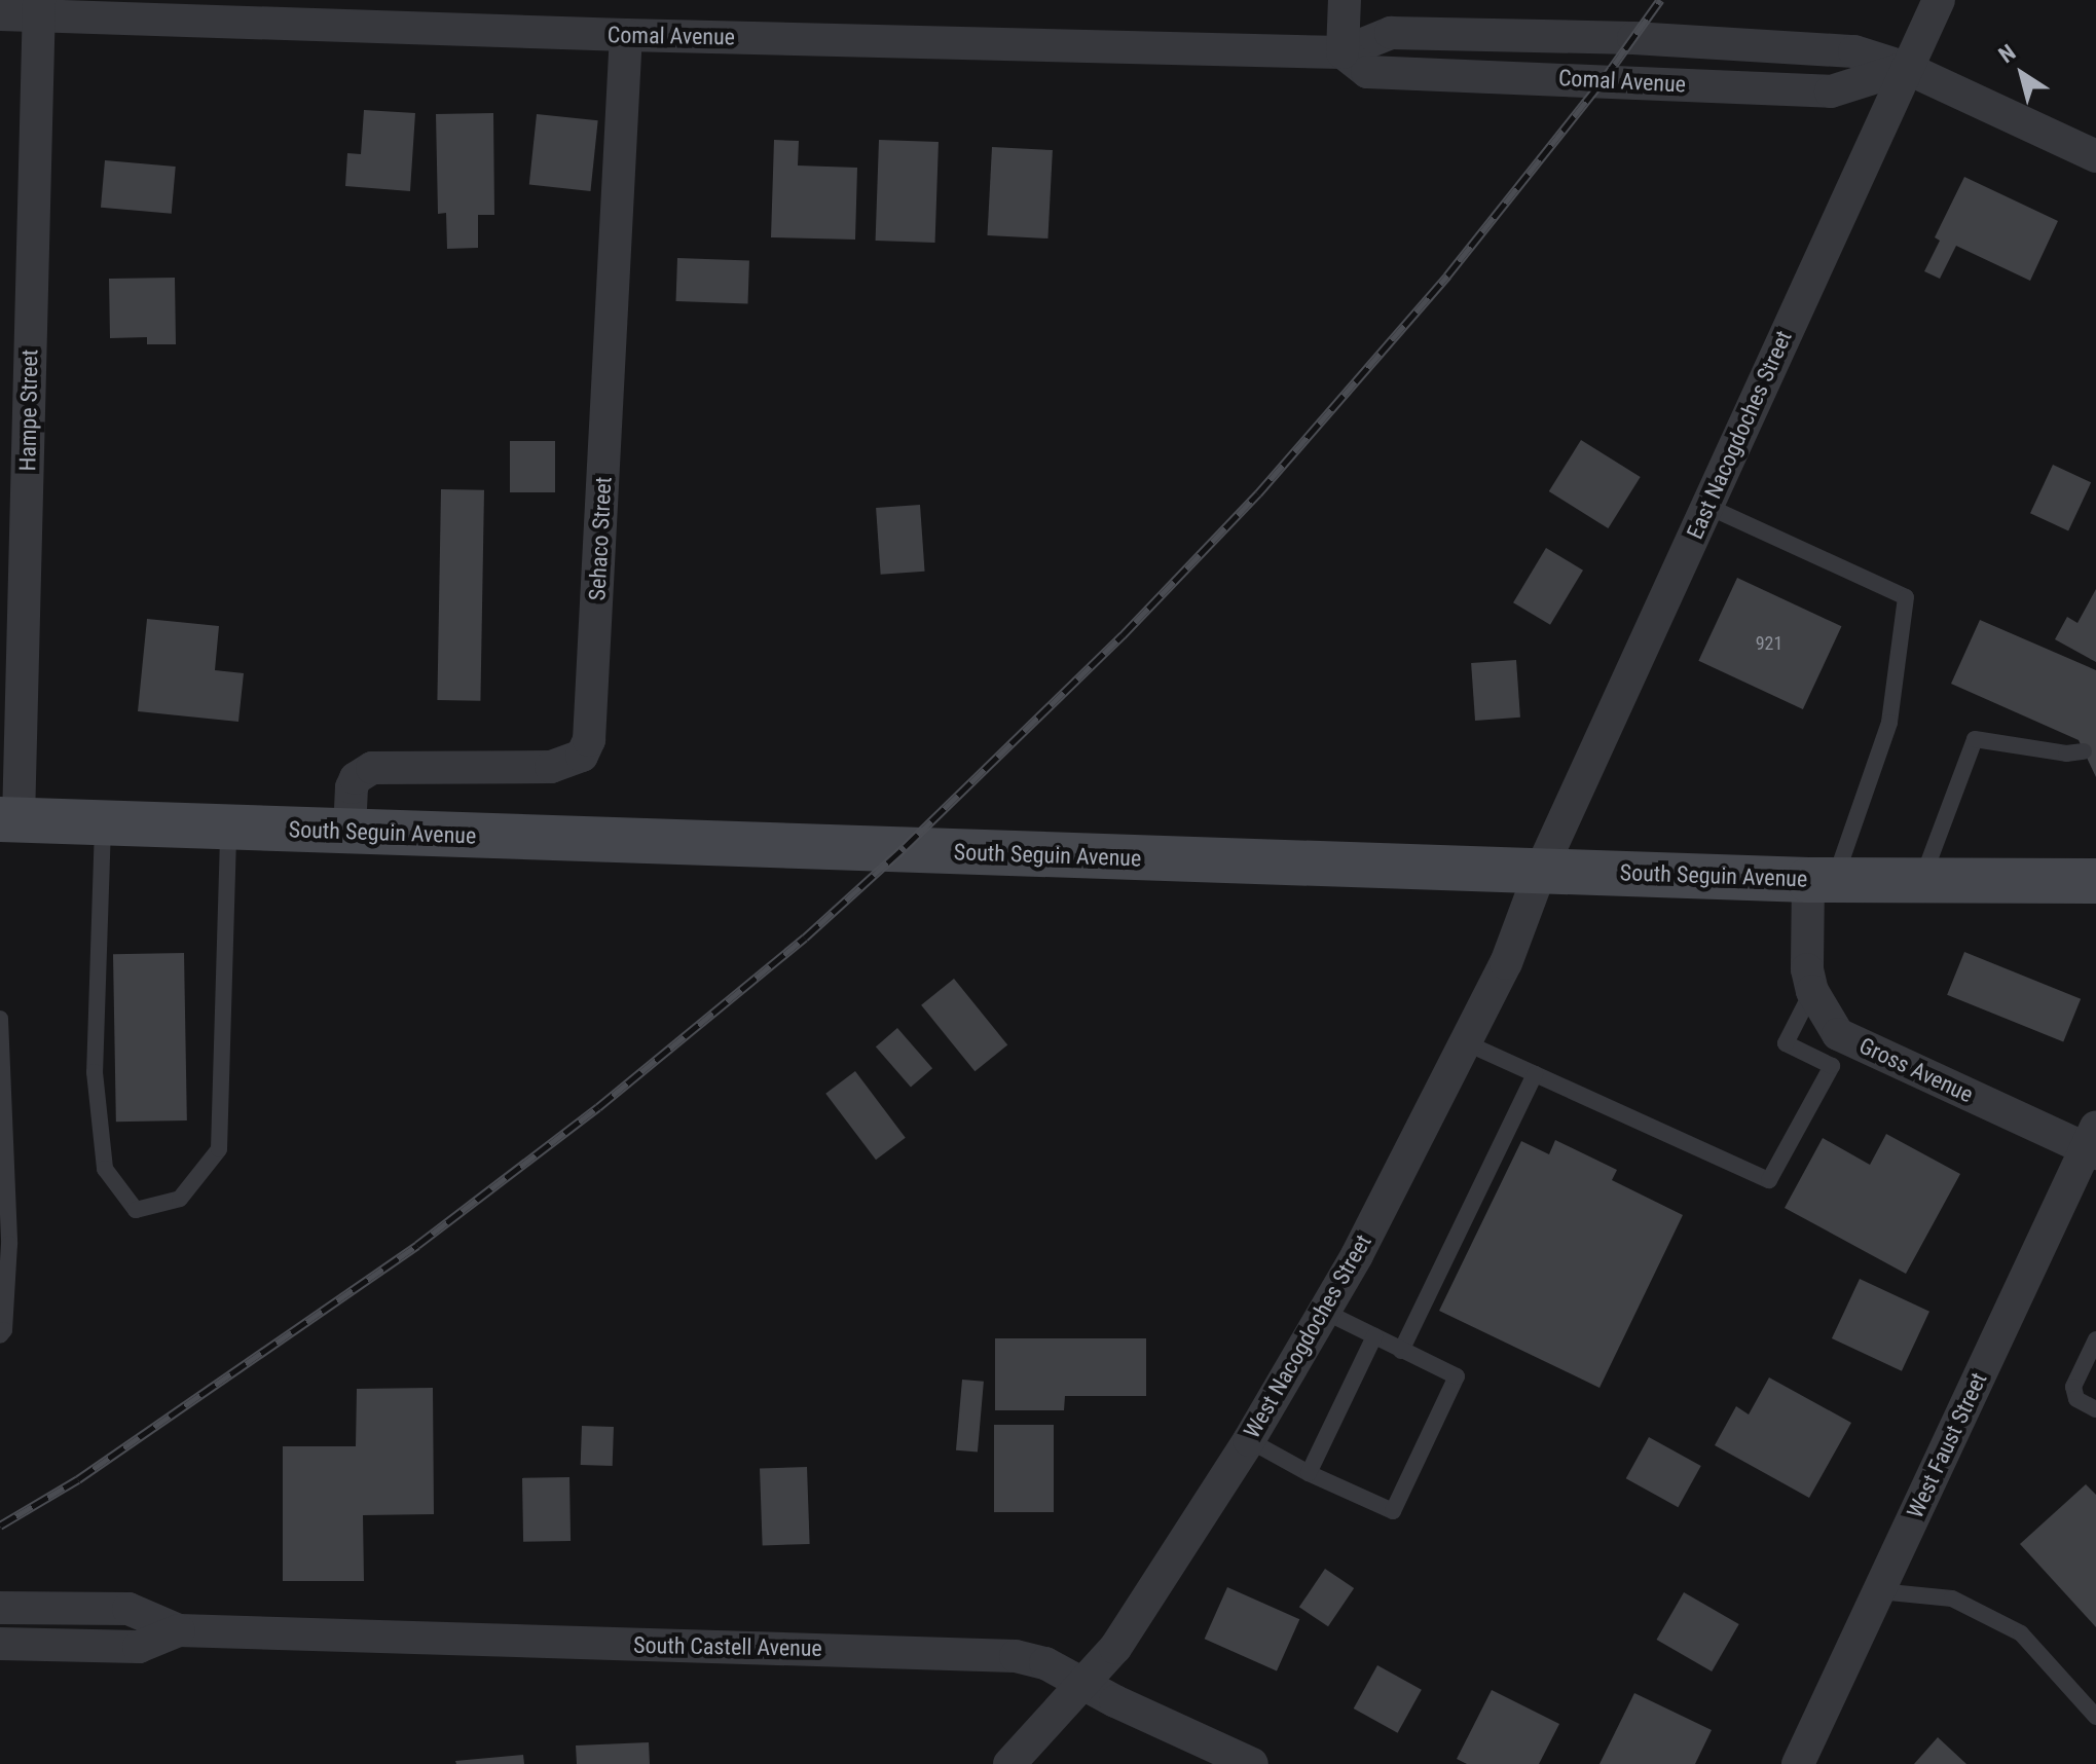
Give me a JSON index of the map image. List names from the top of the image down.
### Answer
{
  "streets": {
    "main road": ["South Seguin Avenue"],
    "street": [
      "Comal Avenue",
      "Hampe Street",
      "East Nacogdoches Street",
      "Sehaco Street",
      "Gross Avenue",
      "West Nacogdoches Street",
      "West Faust Street",
      "South Castell Avenue"
    ]
  },
  "crossings": [
    ["Comal Avenue", "Hampe Street"],
    ["Comal Avenue", "East Nacogdoches Street"],
    ["Comal Avenue", "Sehaco Street"],
    ["Hampe Street", "South Seguin Avenue"],
    ["East Nacogdoches Street", "South Seguin Avenue"],
    ["East Nacogdoches Street", "West Nacogdoches Street"],
    ["Sehaco Street", "South Seguin Avenue"],
    ["South Seguin Avenue", "Gross Avenue"],
    ["South Seguin Avenue", "West Nacogdoches Street"],
    ["Gross Avenue", "West Faust Street"],
    ["West Nacogdoches Street", "South Castell Avenue"]
  ],
  "house_numbers": ["921"],
  "north": "top left"
}
